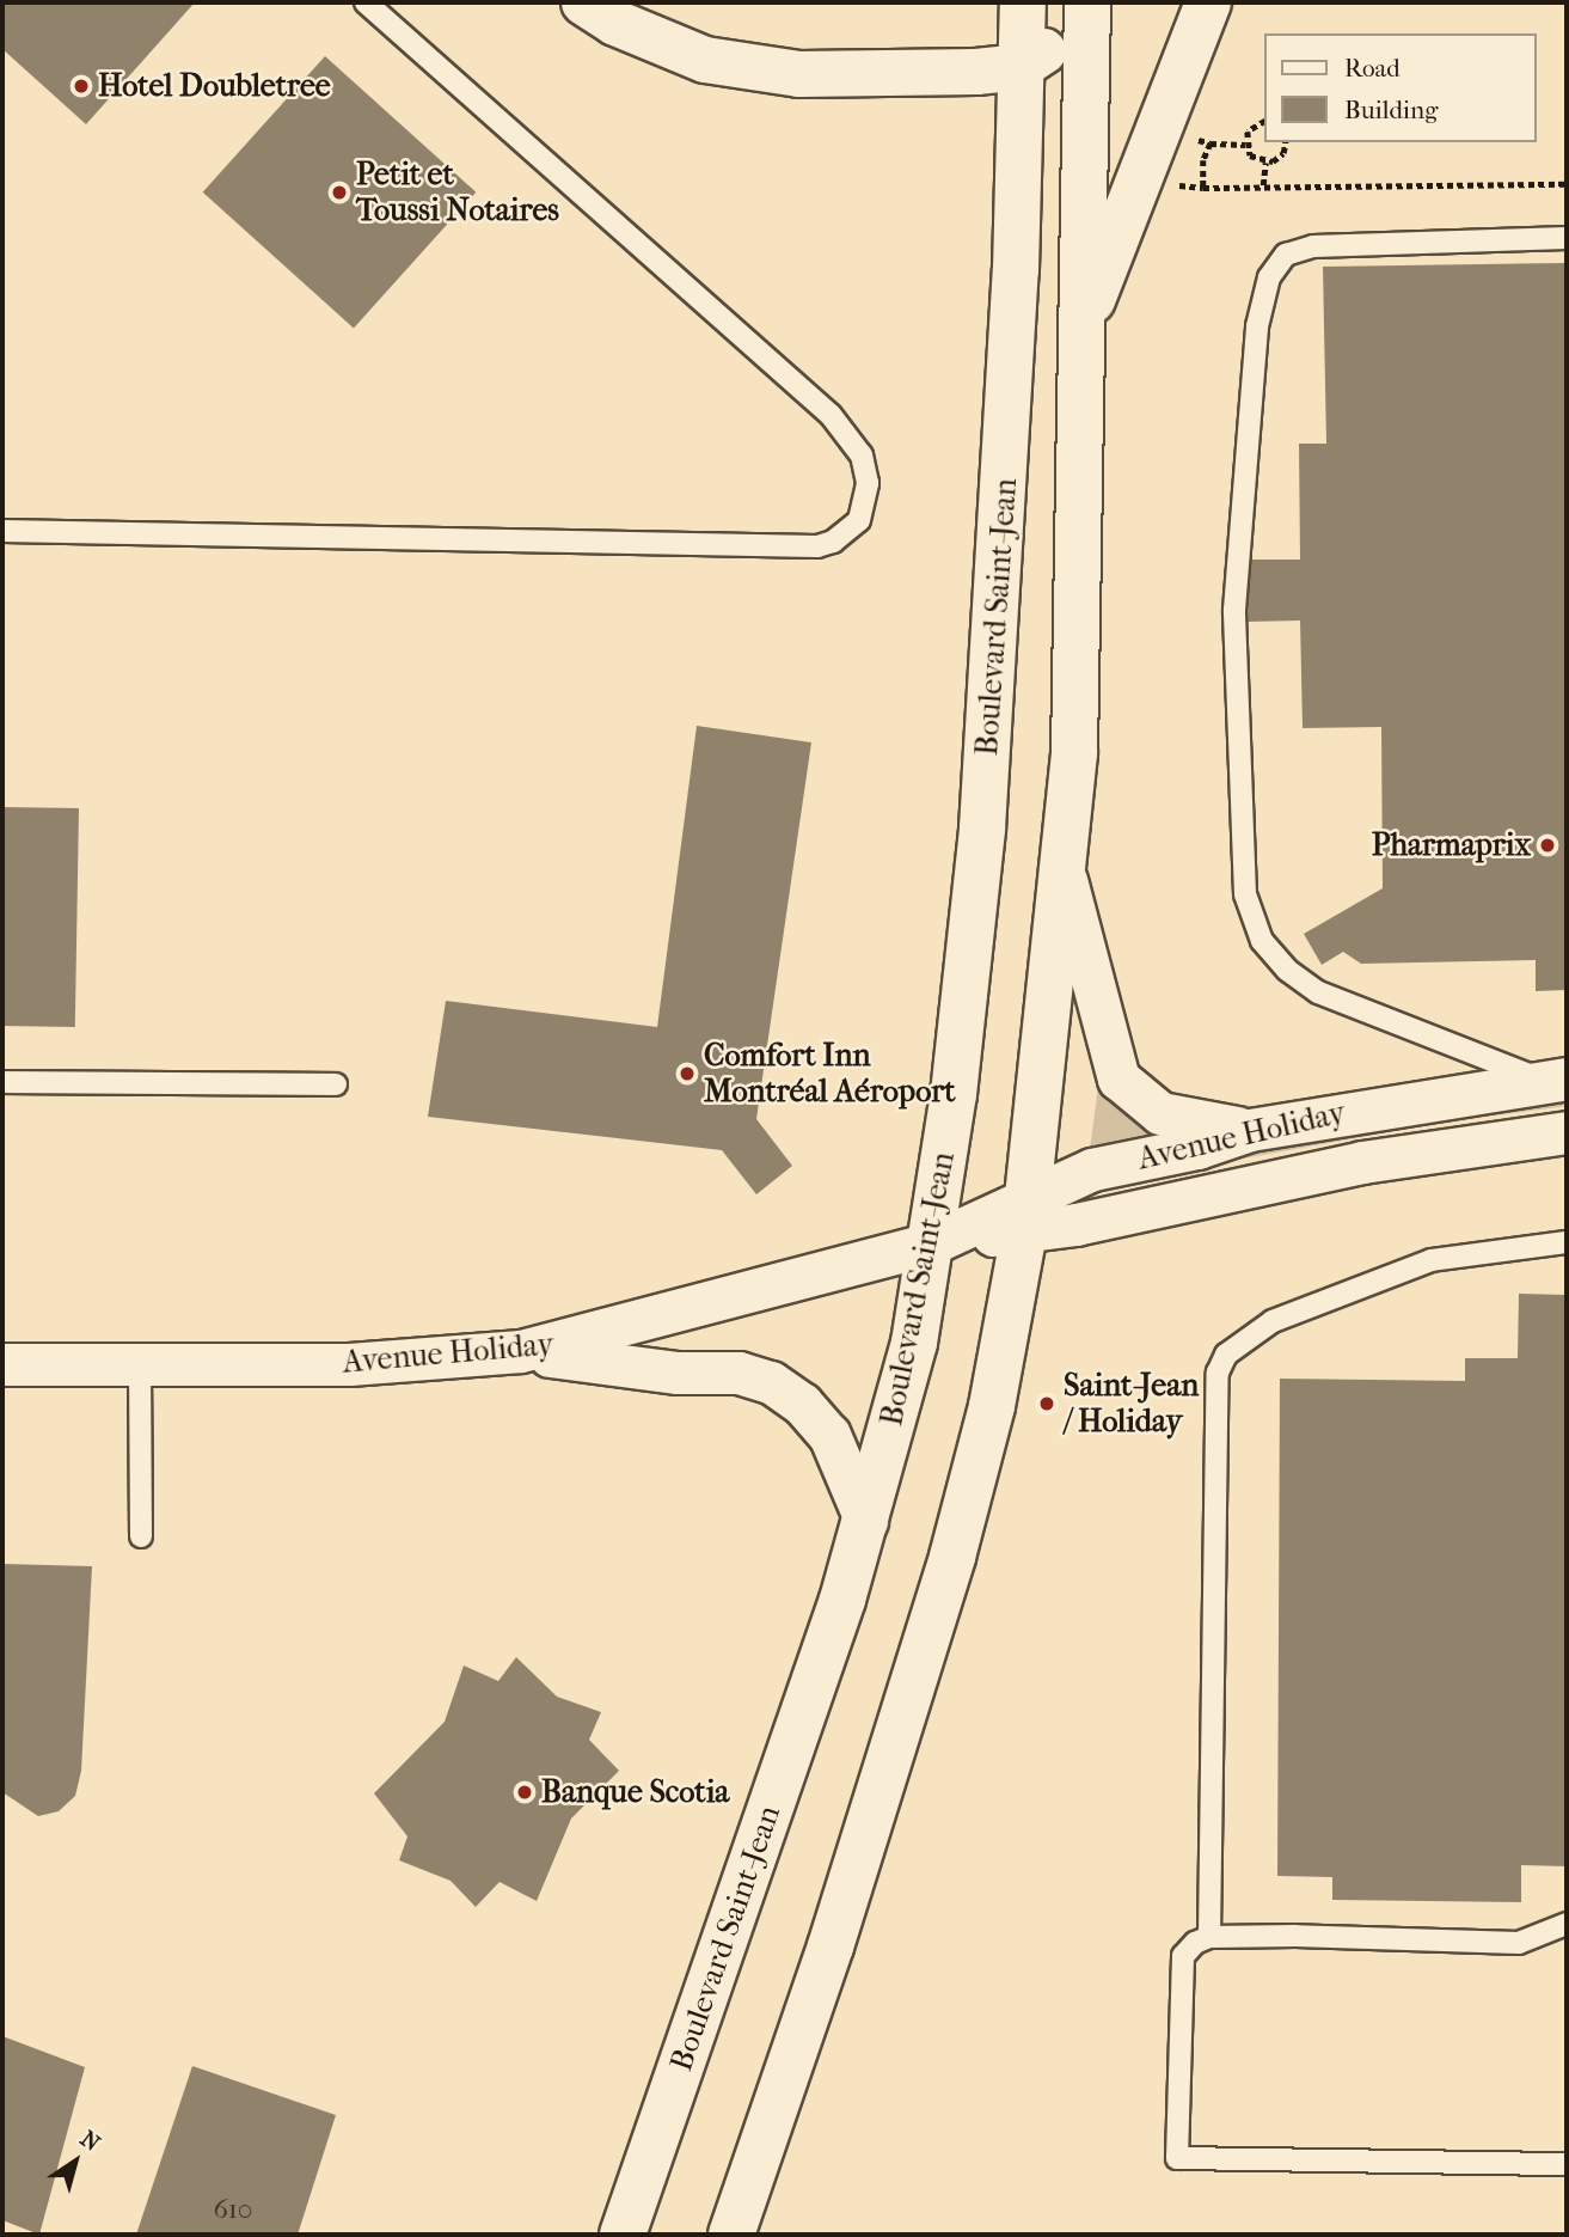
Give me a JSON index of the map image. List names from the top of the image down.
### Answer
{
  "streets": {
    "main road": ["Boulevard Saint-Jean"],
    "street": ["Avenue Holiday"]
  },
  "crossings": [
    ["Boulevard Saint-Jean", "Avenue Holiday"]
  ],
  "places": [
    "Hotel Doubletree",
    "Petit et Toussi Notaires",
    "Pharmaprix",
    "Comfort Inn Montréal Aéroport",
    "Saint-Jean / Holiday",
    "Banque Scotia"
  ],
  "house_numbers": ["610"],
  "legend": ["Road", "Building"],
  "north": "top right"
}
